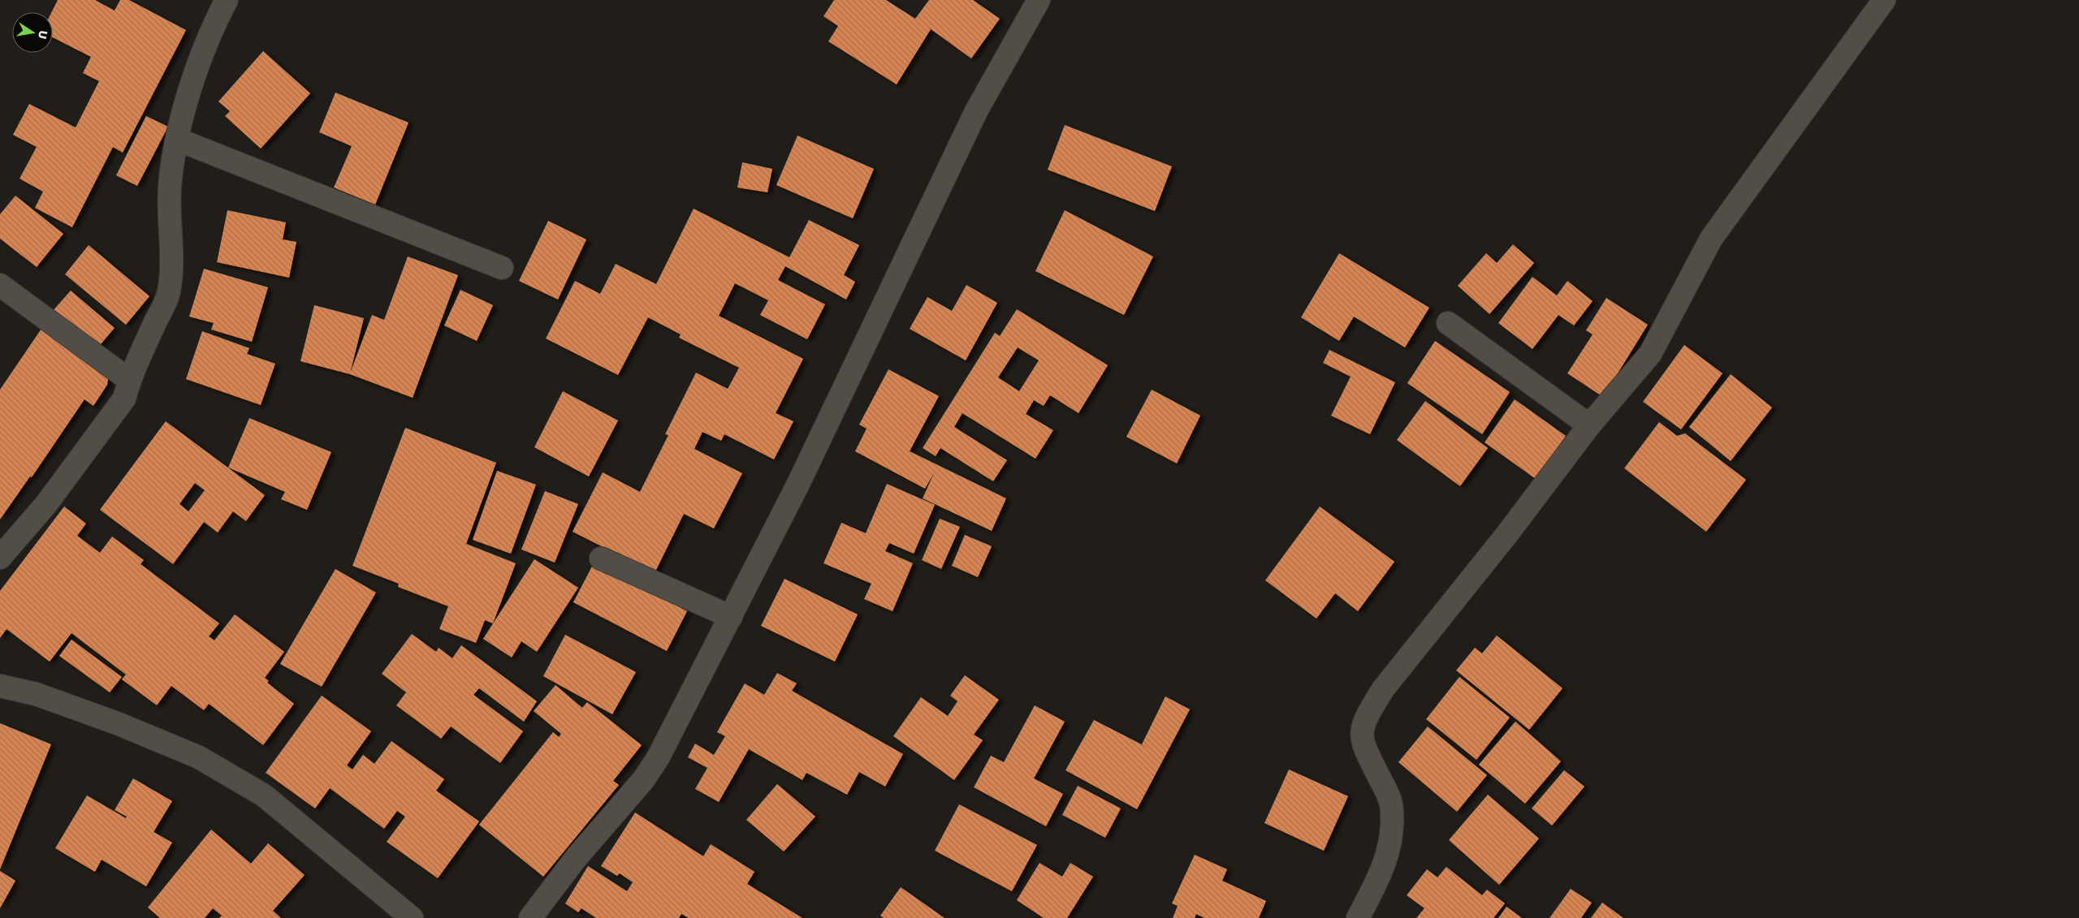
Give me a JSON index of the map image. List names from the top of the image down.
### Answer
{
  "north": "right"
}
